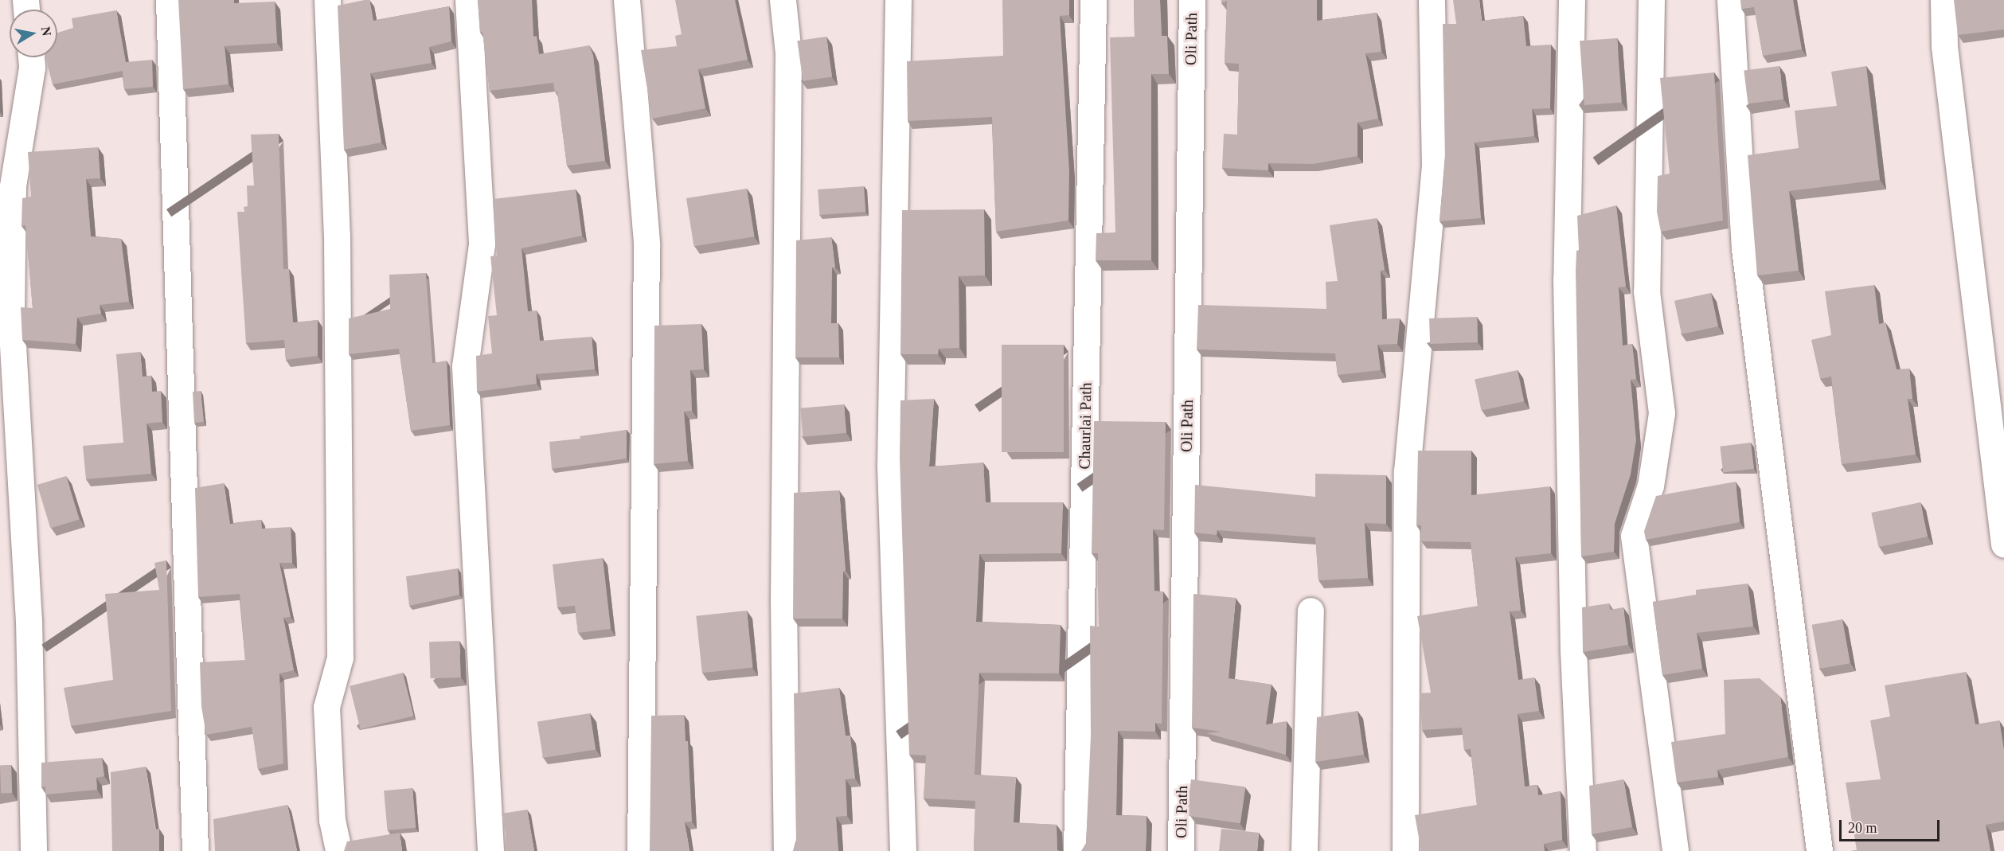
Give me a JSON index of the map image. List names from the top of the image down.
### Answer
{
  "streets": {
    "street": ["Oli Path", "Chaurlai Path"]
  },
  "scale_bar": "20 m",
  "north": "right"
}
